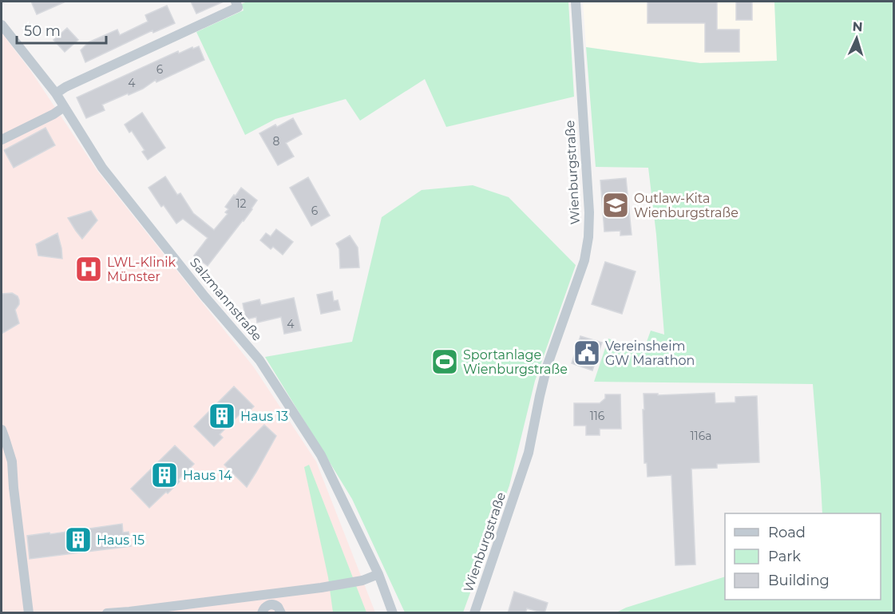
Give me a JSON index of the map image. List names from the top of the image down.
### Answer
{
  "streets": {
    "street": ["Wienburgstraße", "Salzmannstraße"]
  },
  "places": {
    "school or university": ["Outlaw-Kita Wienburgstraße"],
    "hospital": ["LWL-Klinik Münster"],
    "public building": ["Vereinsheim GW Marathon"],
    "sports": ["Sportanlage Wienburgstraße"],
    "building": ["Haus 13", "Haus 14", "Haus 15"]
  },
  "house_numbers": [
    "6",
    "4",
    "8",
    "12",
    "6",
    "4",
    "116",
    "116a"
  ],
  "legend": ["Road", "Park", "Building"],
  "scale_bar": "50 m",
  "north": "top"
}
